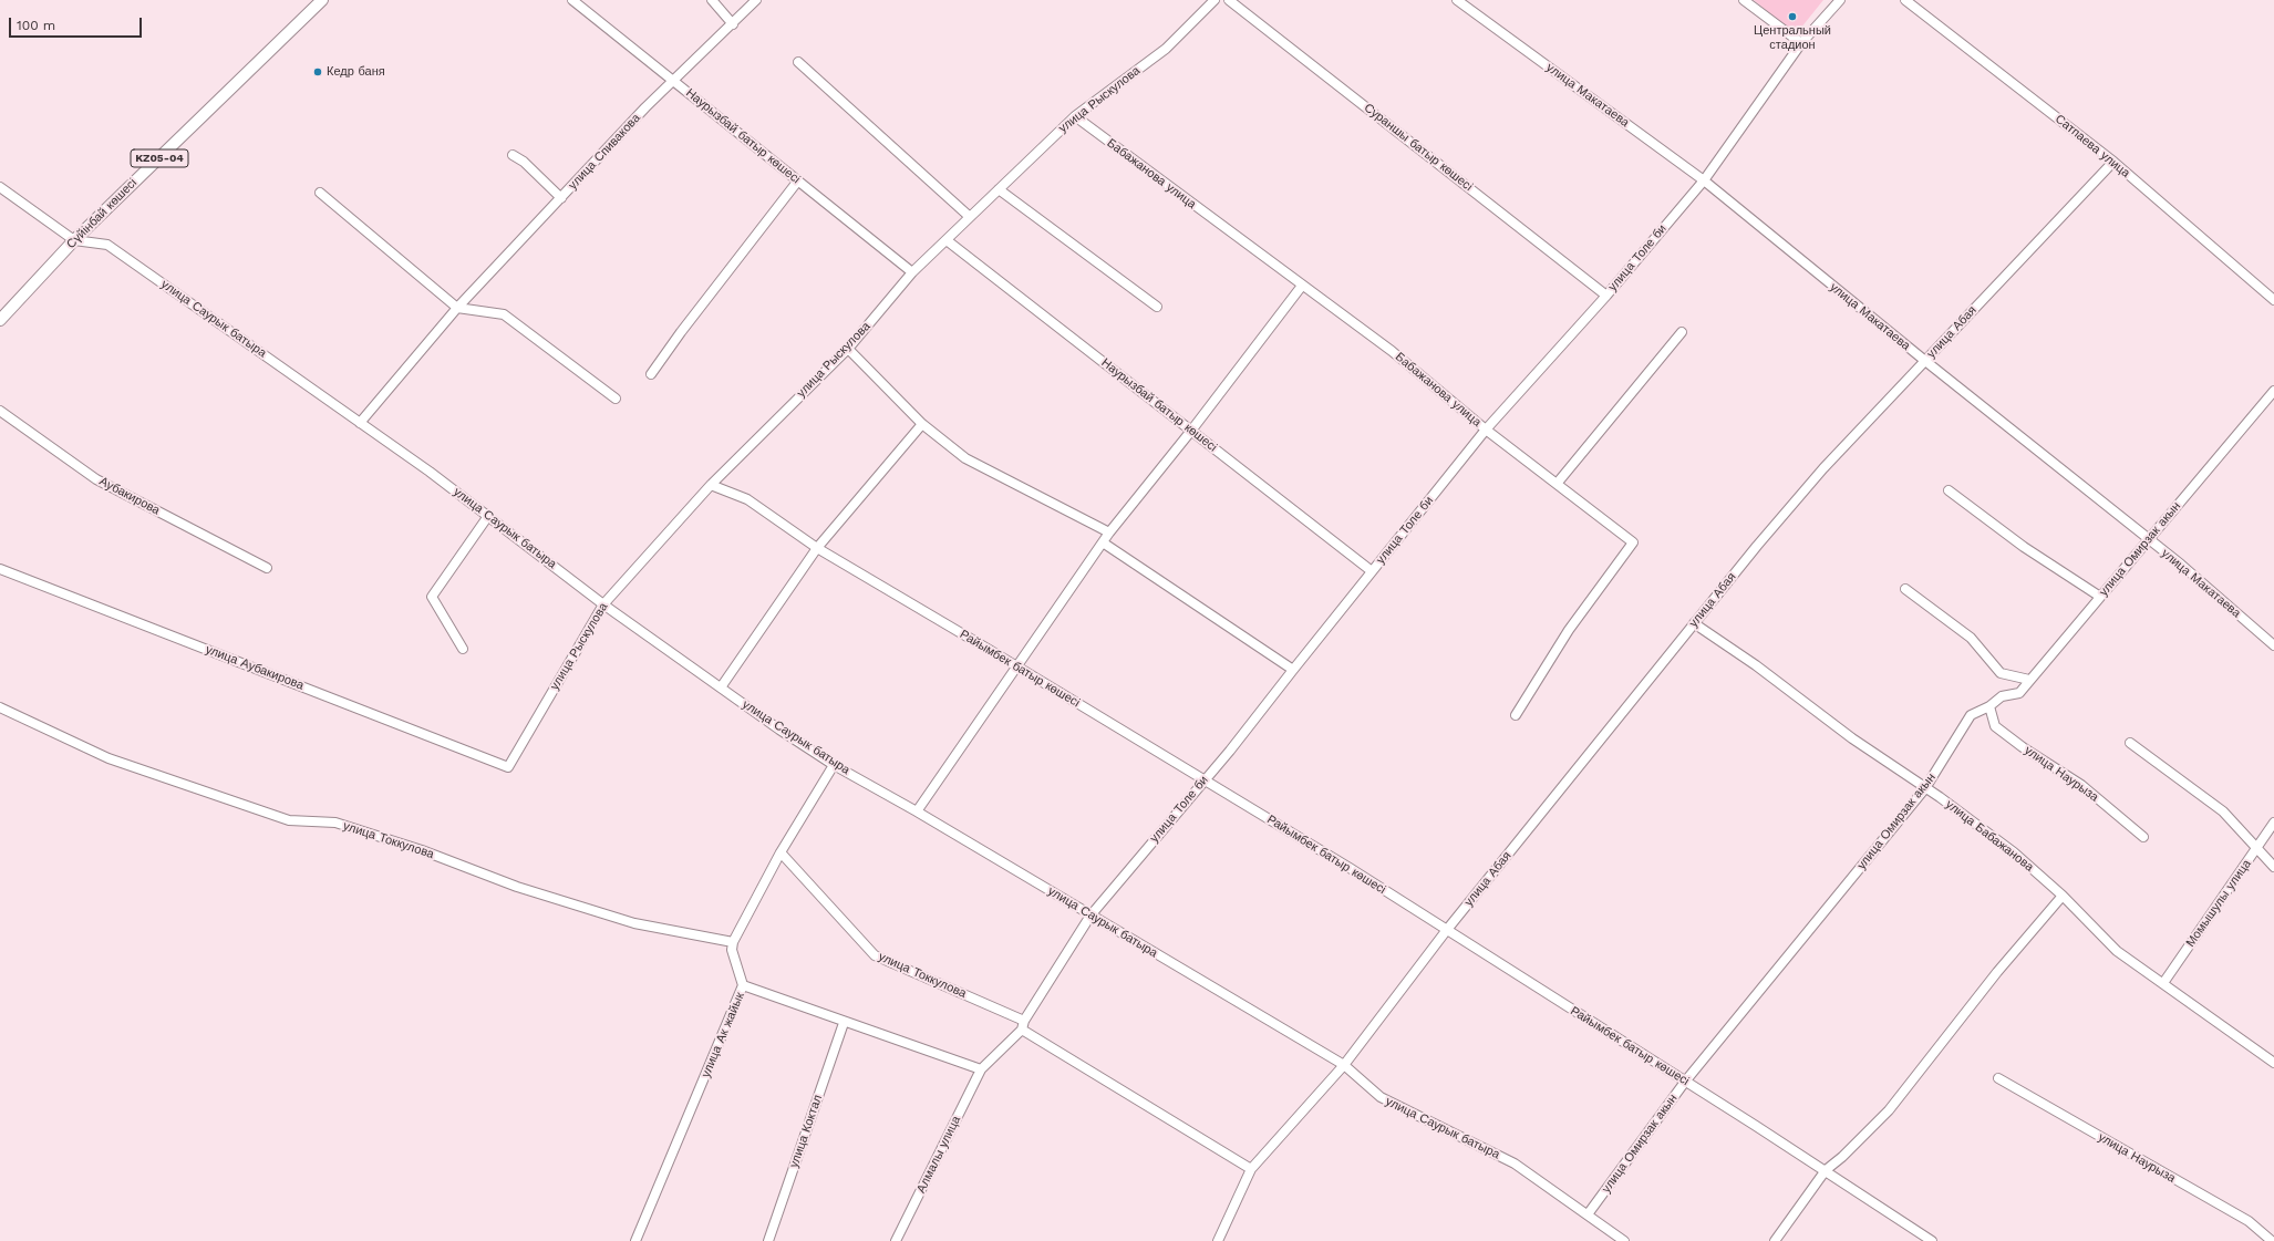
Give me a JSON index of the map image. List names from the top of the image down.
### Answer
{
  "streets": {
    "main road": ["KZ05-04", "Сүйінбай көшесі"],
    "street": [
      "улица Макатаева",
      "улица Рыскулова",
      "Наурызбай батыр көшесі",
      "Сатпаева улица",
      "Сураншы батыр көшесі",
      "улица Спивакова",
      "Бабажанова улица",
      "улица Толе би",
      "улица Саурык батыра",
      "улица Абая",
      "Аубакирова",
      "улица Омирзак акын",
      "улица Аубакирова",
      "Райымбек батыр көшесі",
      "улица Наурыза",
      "улица Бабажанова",
      "улица Токкулова",
      "Момышулы улица",
      "улица Ак жайык",
      "улица Коктал",
      "Алмалы улица"
    ]
  },
  "crossings": [
    ["улица Макатаева", "улица Толе би"],
    ["улица Макатаева", "улица Абая"],
    ["улица Макатаева", "улица Омирзак акын"],
    ["улица Рыскулова", "Наурызбай батыр көшесі"],
    ["улица Рыскулова", "Бабажанова улица"],
    ["улица Рыскулова", "улица Саурык батыра"],
    ["улица Рыскулова", "улица Аубакирова"],
    ["улица Рыскулова", "Райымбек батыр көшесі"],
    ["Наурызбай батыр көшесі", "улица Спивакова"],
    ["Наурызбай батыр көшесі", "улица Толе би"],
    ["Сатпаева улица", "улица Абая"],
    ["Сураншы батыр көшесі", "улица Толе би"],
    ["улица Спивакова", "улица Саурык батыра"],
    ["Бабажанова улица", "улица Толе би"],
    ["Сүйінбай көшесі", "улица Саурык батыра"],
    ["улица Толе би", "улица Саурык батыра"],
    ["улица Толе би", "Райымбек батыр көшесі"],
    ["улица Толе би", "улица Токкулова"],
    ["улица Толе би", "Алмалы улица"],
    ["улица Саурык батыра", "улица Абая"],
    ["улица Саурык батыра", "улица Омирзак акын"],
    ["улица Абая", "Райымбек батыр көшесі"],
    ["улица Абая", "улица Бабажанова"],
    ["улица Абая", "улица Токкулова"],
    ["улица Омирзак акын", "Райымбек батыр көшесі"],
    ["улица Омирзак акын", "улица Наурыза"],
    ["улица Омирзак акын", "улица Бабажанова"],
    ["улица Бабажанова", "Момышулы улица"],
    ["улица Токкулова", "улица Ак жайык"]
  ],
  "places": ["Центральный стадион", "Кедр баня"],
  "scale_bar": "100 m"
}
